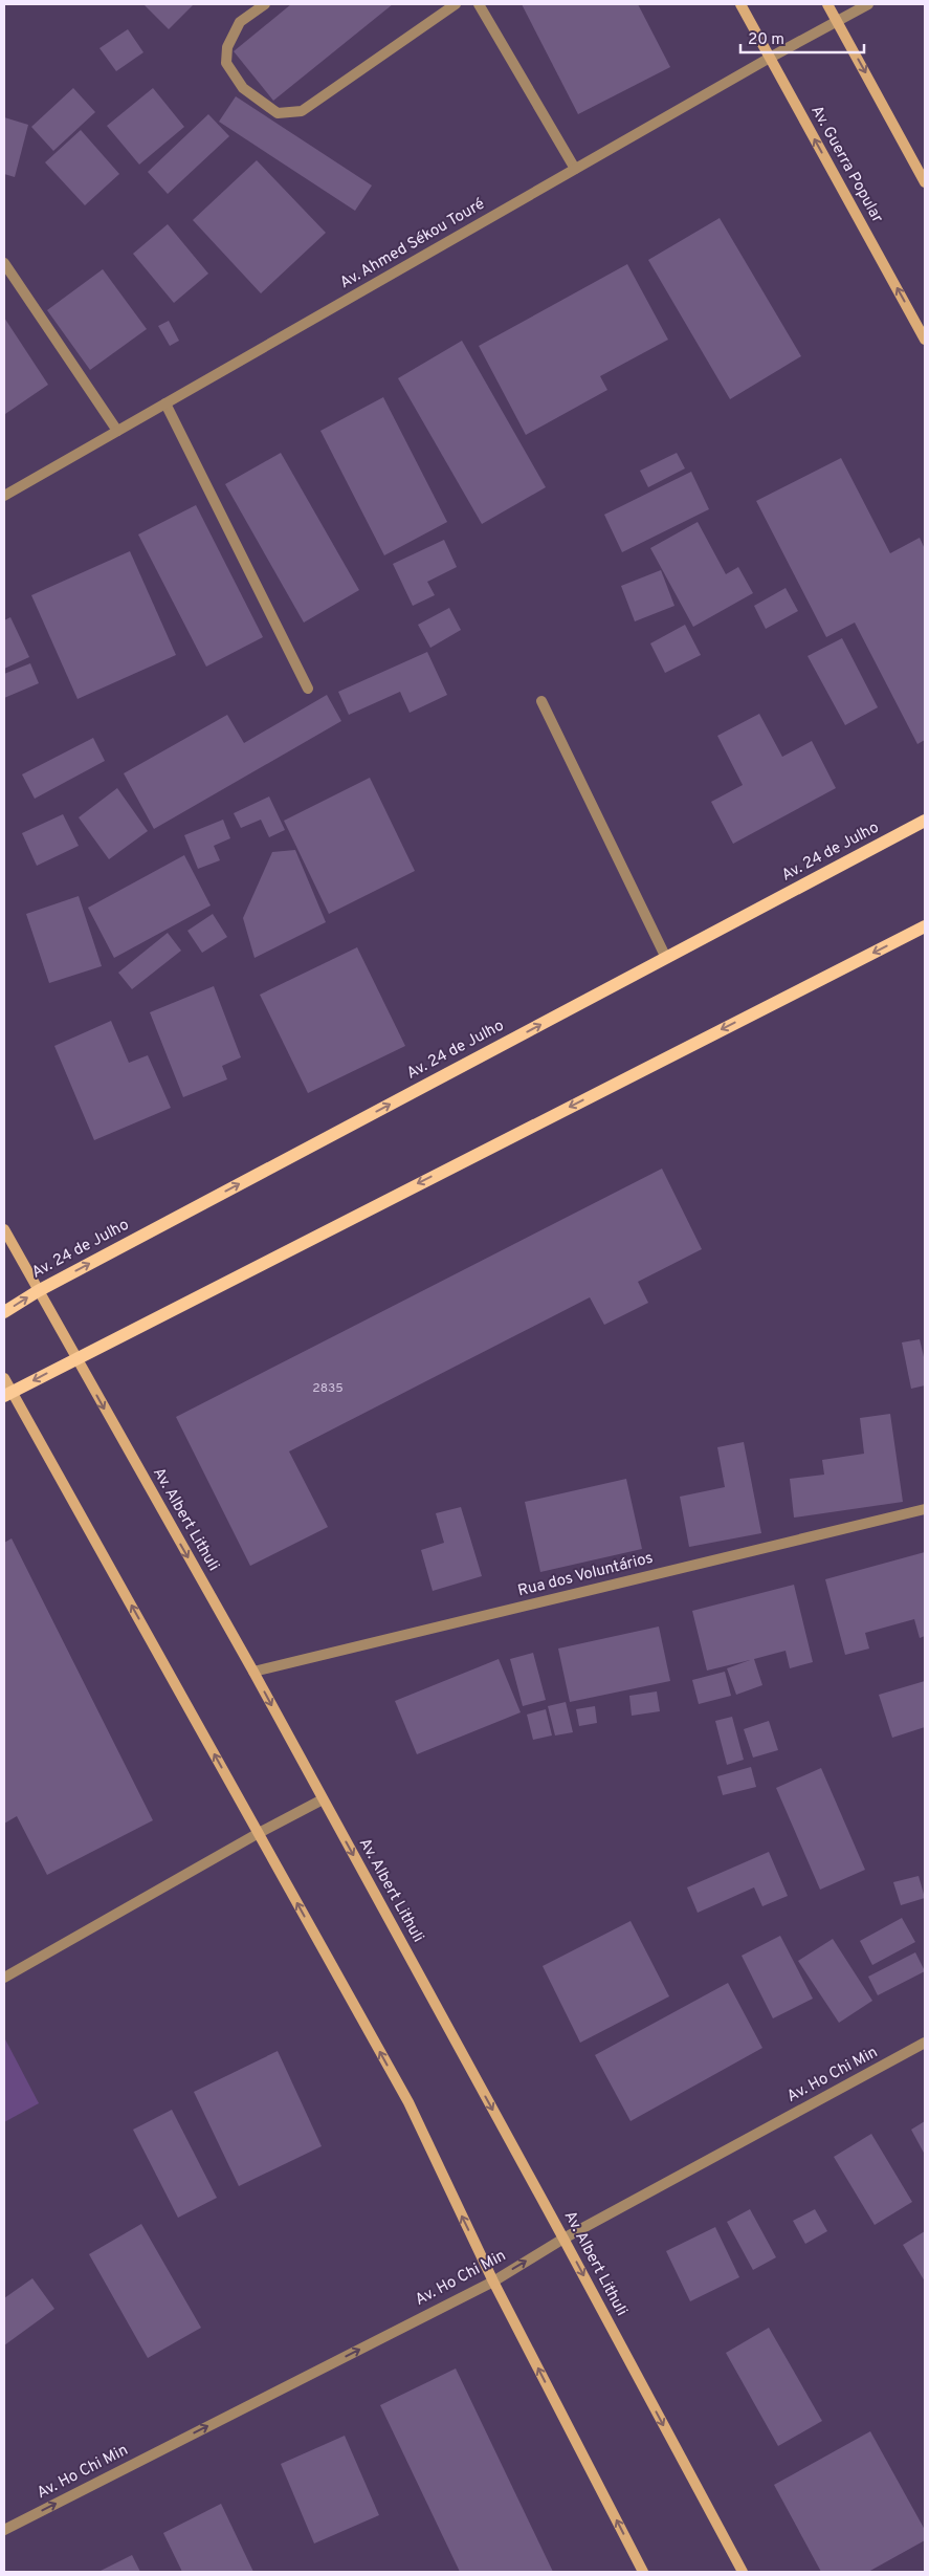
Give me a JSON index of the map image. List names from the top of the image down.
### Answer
{
  "streets": {
    "main road": ["Av. 24 de Julho"],
    "street": [
      "Av. Guerra Popular",
      "Av. Ahmed Sékou Touré",
      "Av. Albert Lithuli",
      "Rua dos Voluntários",
      "Av. Ho Chi Min"
    ]
  },
  "crossings": [
    ["Av. Guerra Popular", "Av. Ahmed Sékou Touré"],
    ["Av. 24 de Julho", "Av. Albert Lithuli"],
    ["Av. Albert Lithuli", "Rua dos Voluntários"],
    ["Av. Albert Lithuli", "Av. Ho Chi Min"]
  ],
  "one_way": ["Av. Ho Chi Min"],
  "house_numbers": ["2835"],
  "scale_bar": "20 m"
}
